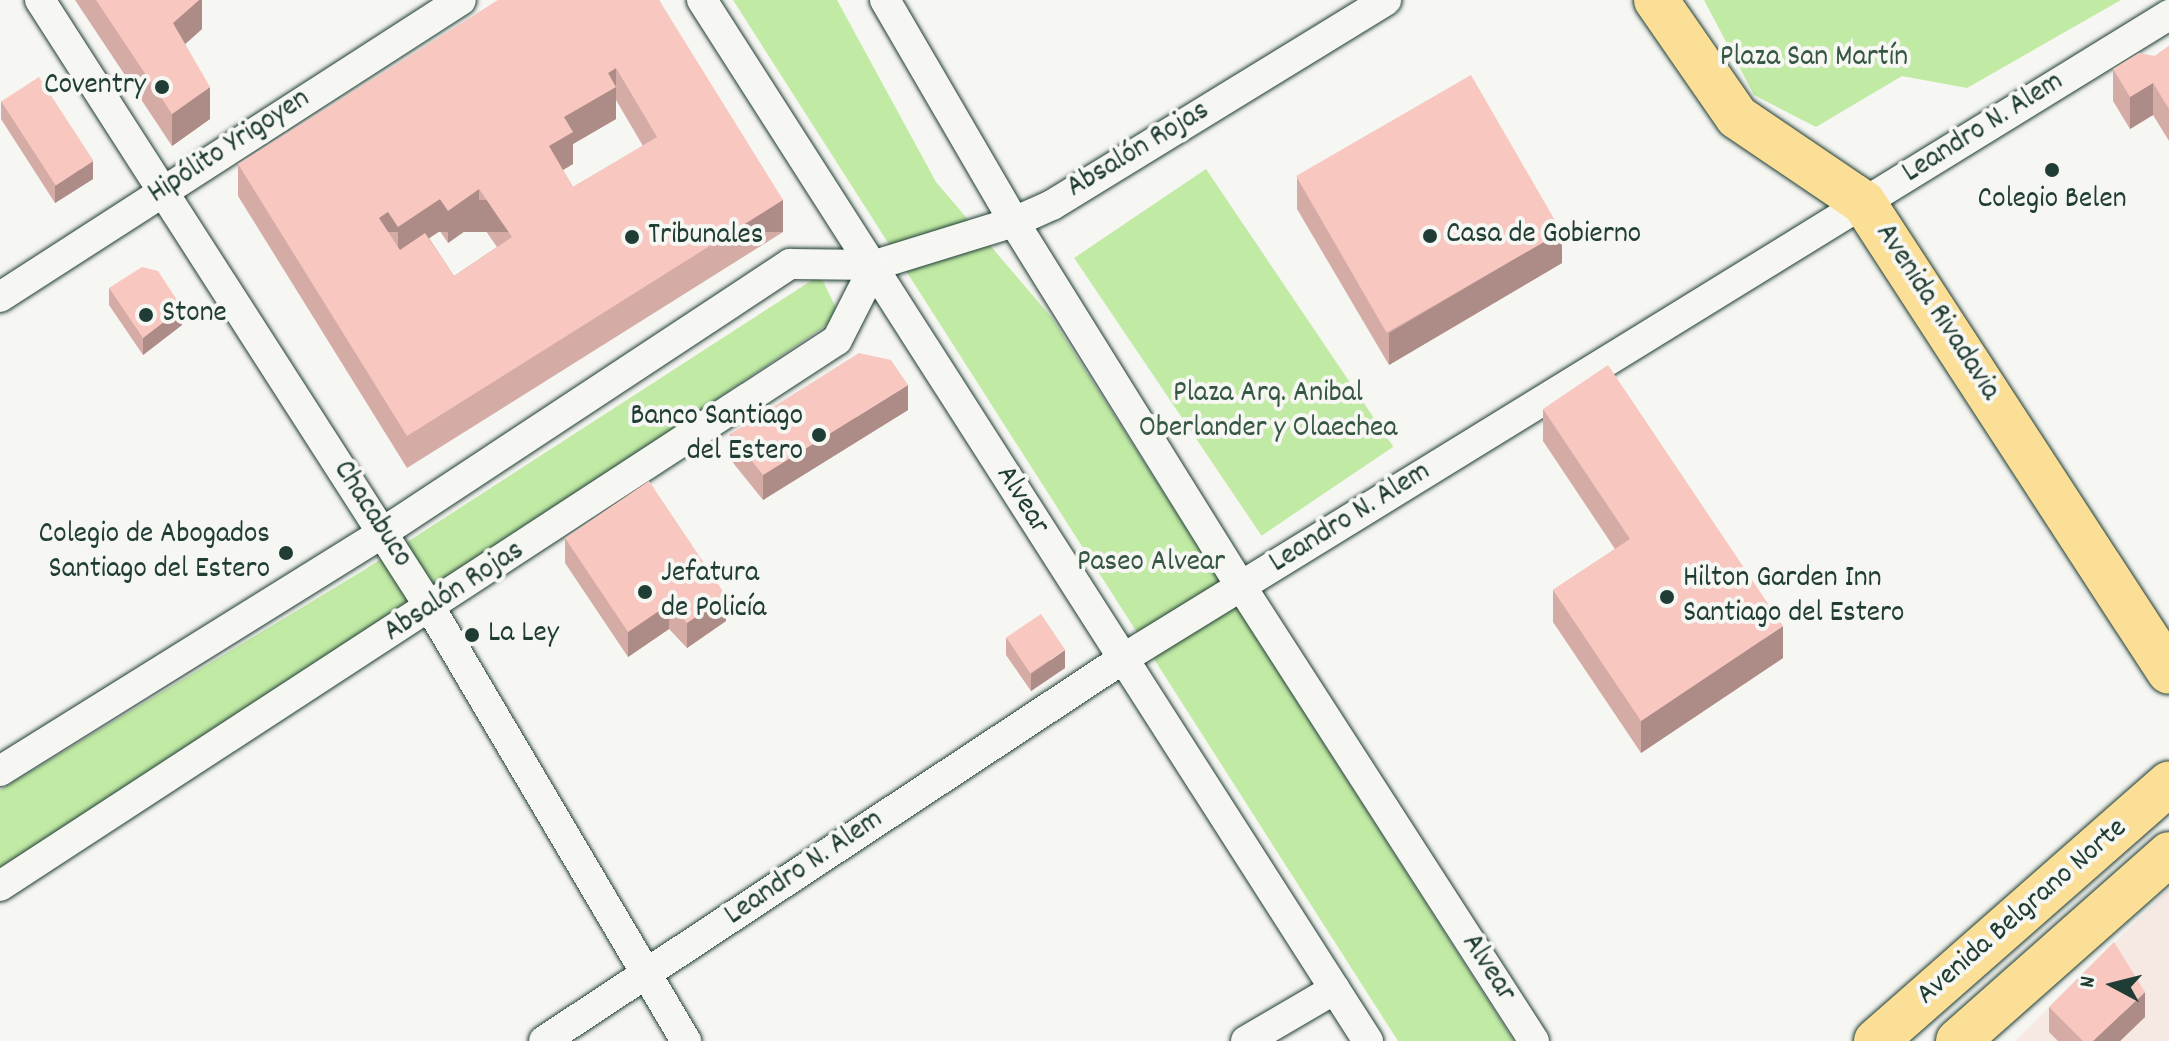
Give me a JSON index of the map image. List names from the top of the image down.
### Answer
{
  "streets": {
    "main road": ["Avenida Rivadavia", "Avenida Belgrano Norte"],
    "street": [
      "Leandro N. Alem",
      "Hipólito Yrigoyen",
      "Absalón Rojas",
      "Alvear",
      "Chacabuco"
    ]
  },
  "crossings": [
    ["Leandro N. Alem", "Avenida Rivadavia"],
    ["Leandro N. Alem", "Alvear"],
    ["Leandro N. Alem", "Chacabuco"],
    ["Hipólito Yrigoyen", "Chacabuco"],
    ["Absalón Rojas", "Alvear"],
    ["Absalón Rojas", "Chacabuco"]
  ],
  "parks": ["Plaza San Martín", "Plaza Arq. Anibal Oberlander y Olaechea", "Paseo Alvear"],
  "places": [
    "Coventry",
    "Colegio Belen",
    "Casa de Gobierno",
    "Tribunales",
    "Stone",
    "Banco Santiago del Estero",
    "Colegio de Abogados Santiago del Estero",
    "Jefatura de Policía",
    "Hilton Garden Inn Santiago del Estero",
    "La Ley"
  ],
  "north": "left"
}
